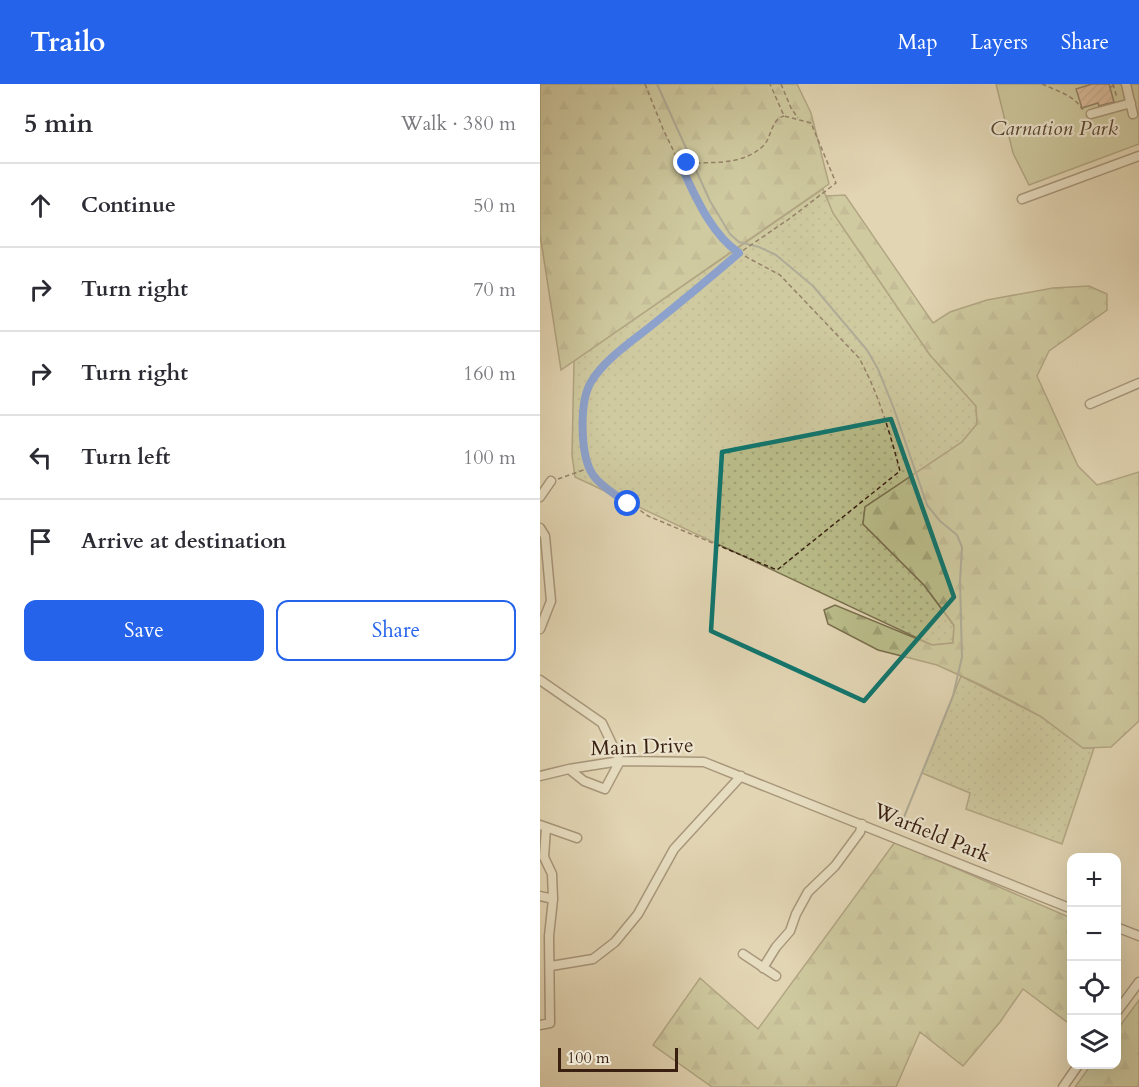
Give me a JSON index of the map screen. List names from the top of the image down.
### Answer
{
  "streets": {
    "street": ["Main Drive", "Warfield Park"]
  },
  "crossings": [
    ["Main Drive", "Warfield Park"]
  ],
  "parks": ["Carnation Park"],
  "scale_bar": "100 m",
  "page": {
    "header": "Trailo",
    "nav": ["Map", "Layers", "Share"],
    "heading": ["5 min", "Walk · 380 m"],
    "list": [
      ["Continue", "50 m"],
      ["Turn right", "70 m"],
      ["Turn right", "160 m"],
      ["Turn left", "100 m"],
      "Arrive at destination"
    ],
    "buttons": ["Save", "Share"],
    "map_buttons": ["+", "−"],
    "scale": "100 m"
  }
}
